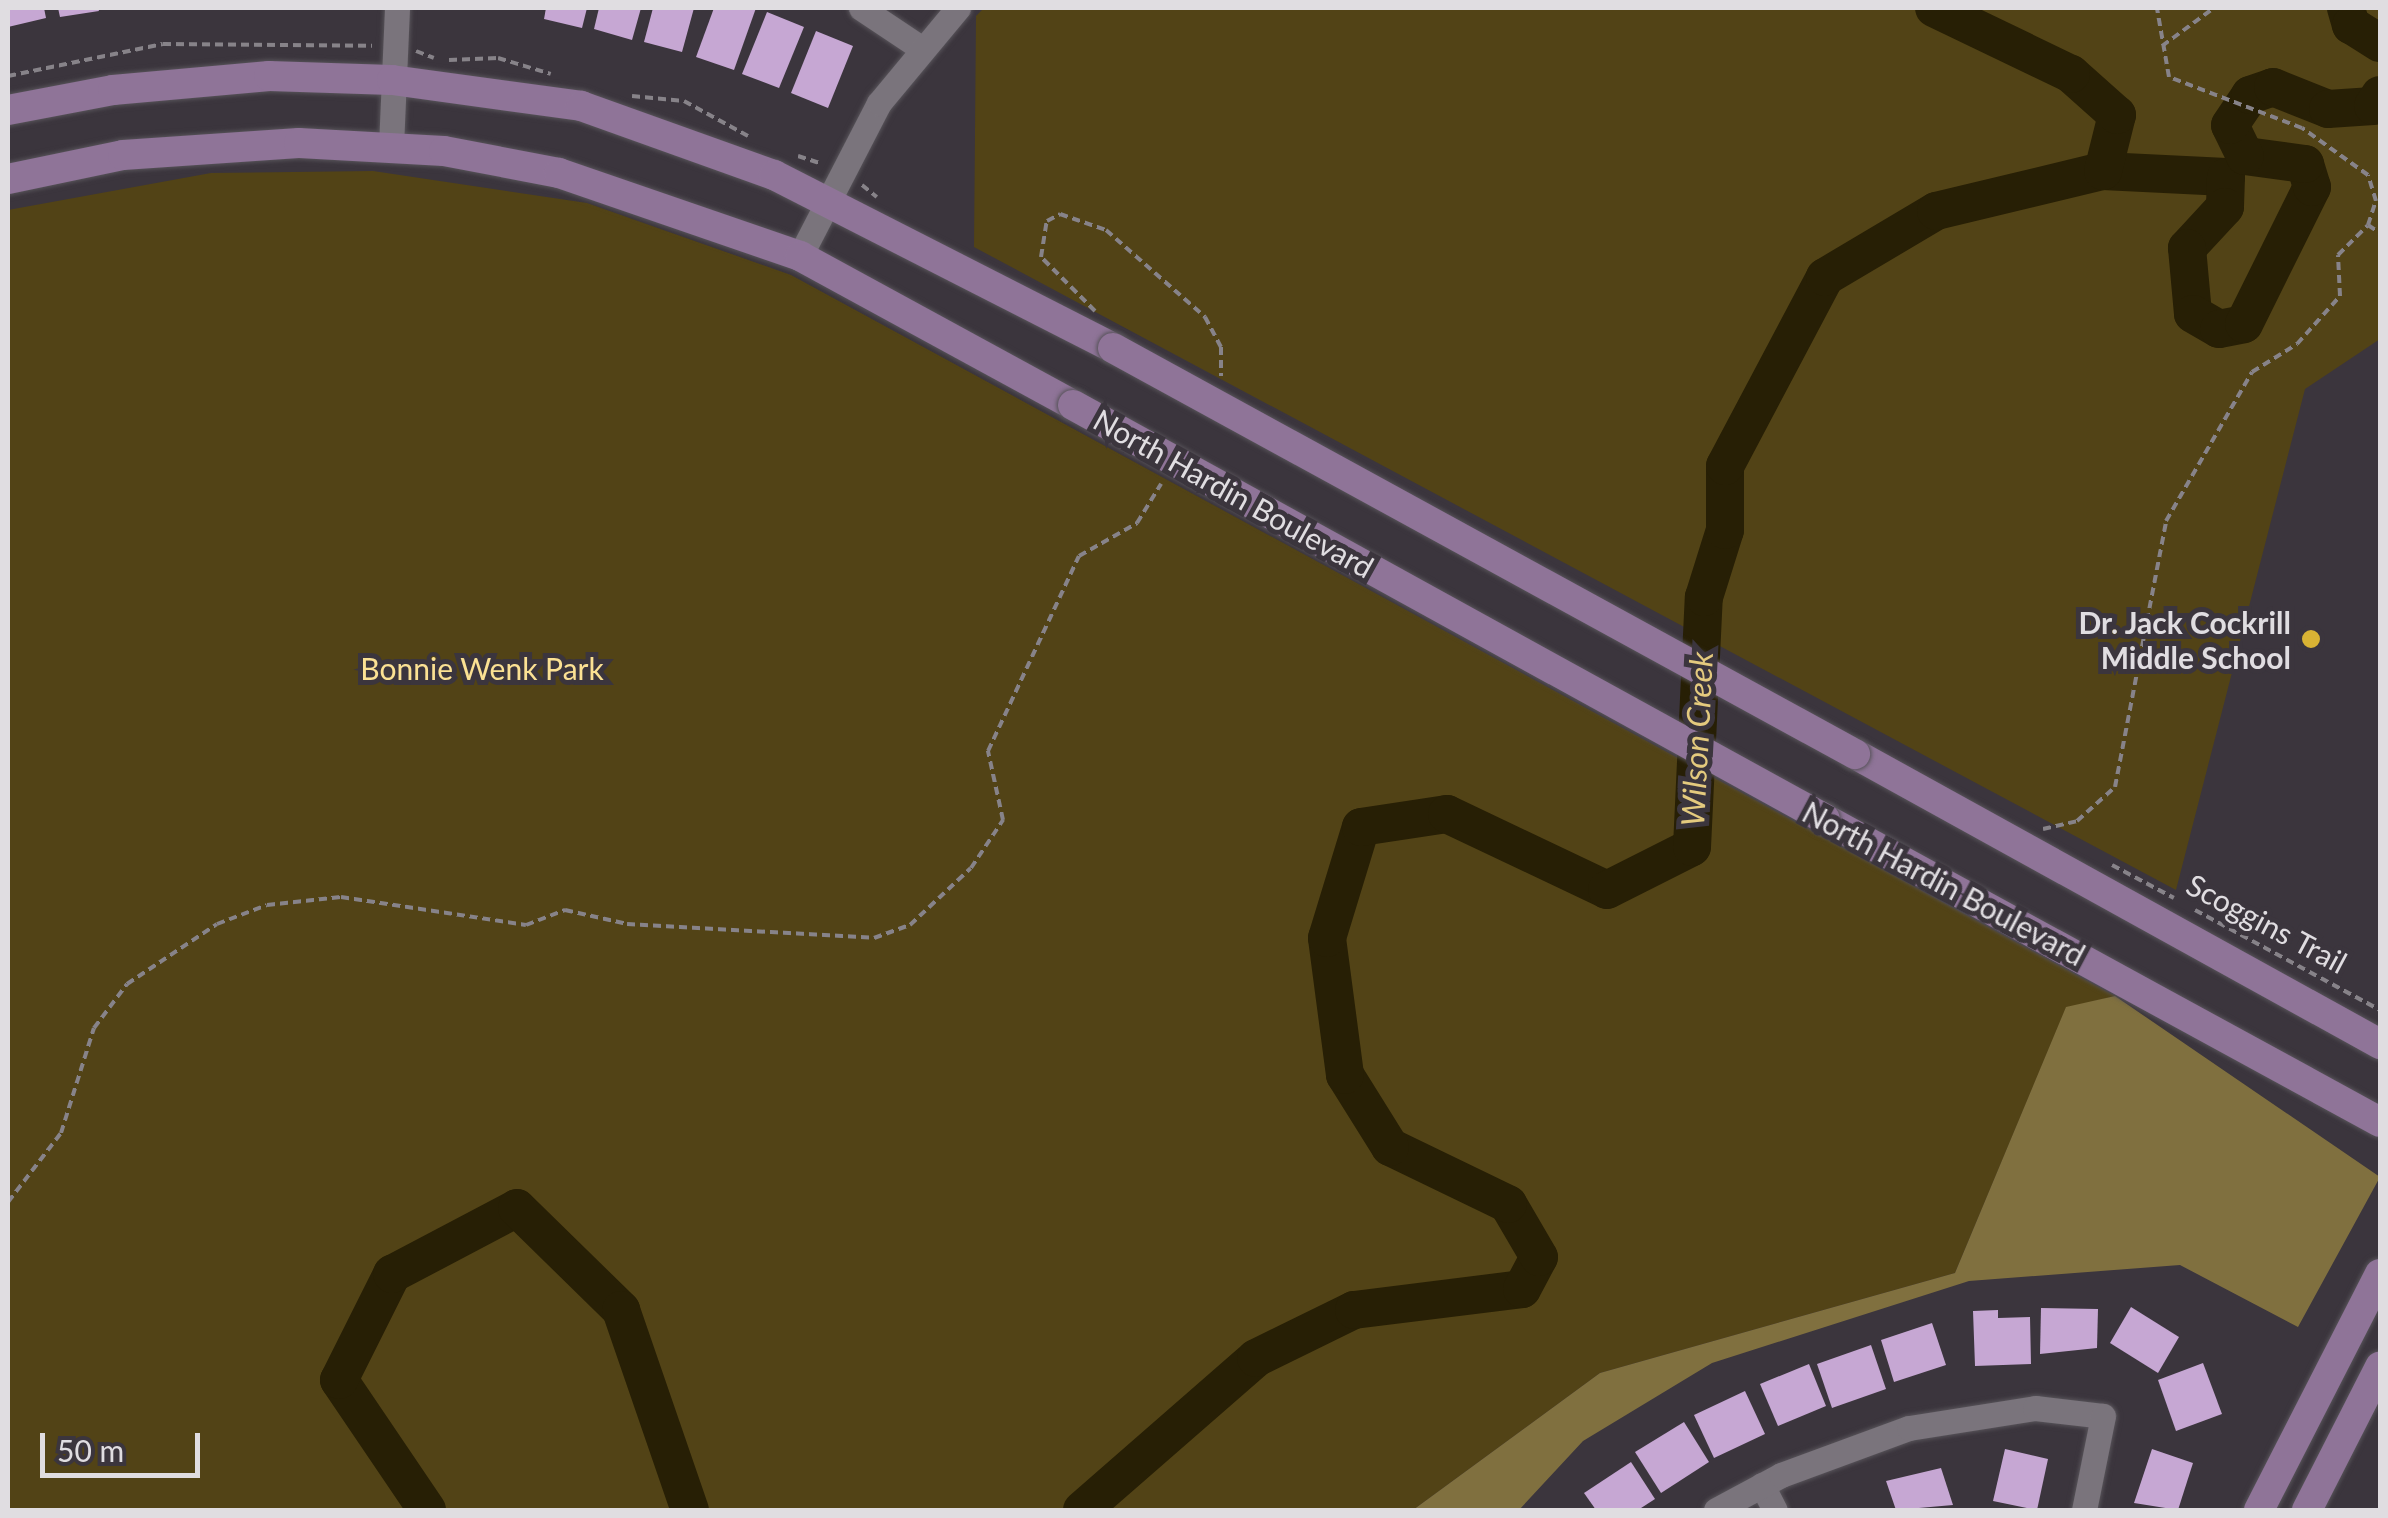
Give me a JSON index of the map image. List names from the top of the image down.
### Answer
{
  "streets": {
    "main road": ["North Hardin Boulevard"],
    "path": ["Scoggins Trail"]
  },
  "water": ["Wilson Creek"],
  "parks": ["Bonnie Wenk Park"],
  "places": ["Dr. Jack Cockrill Middle School"],
  "scale_bar": "50 m"
}
